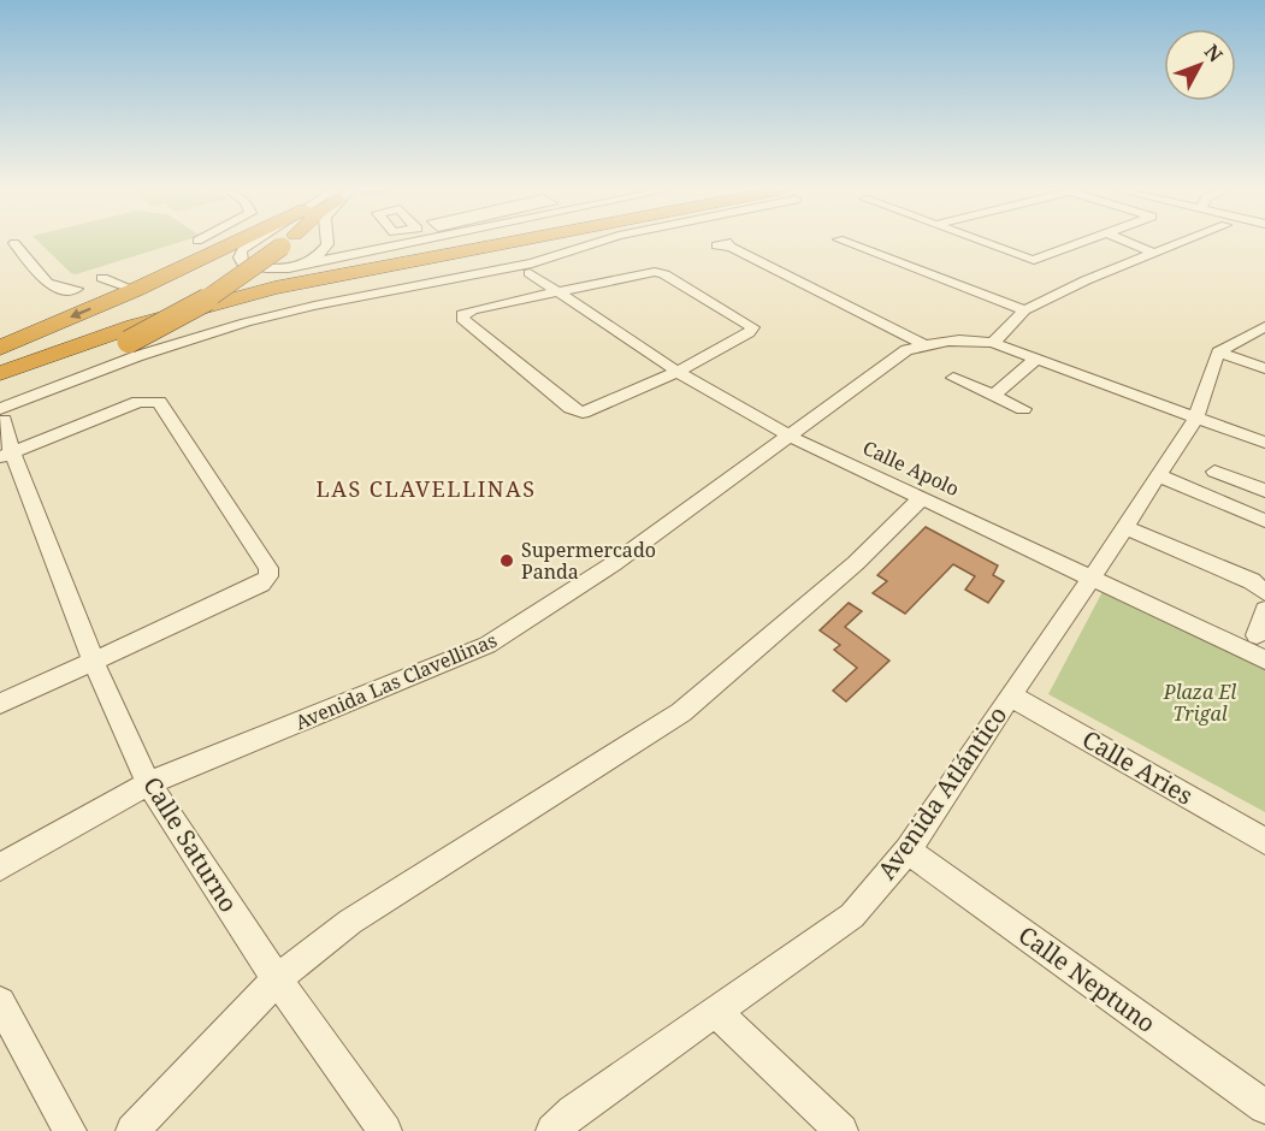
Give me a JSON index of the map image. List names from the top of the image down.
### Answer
{
  "streets": {
    "street": [
      "Calle Apolo",
      "Avenida Las Clavellinas",
      "Calle Aries",
      "Avenida Atlántico",
      "Calle Saturno",
      "Calle Neptuno"
    ]
  },
  "crossings": [
    ["Calle Apolo", "Avenida Las Clavellinas"],
    ["Calle Apolo", "Avenida Atlántico"],
    ["Avenida Las Clavellinas", "Avenida Atlántico"],
    ["Avenida Las Clavellinas", "Calle Saturno"],
    ["Calle Aries", "Avenida Atlántico"],
    ["Avenida Atlántico", "Calle Neptuno"]
  ],
  "districts": ["LAS CLAVELLINAS"],
  "parks": ["Plaza El Trigal"],
  "places": ["Supermercado Panda"],
  "north": "top right"
}
